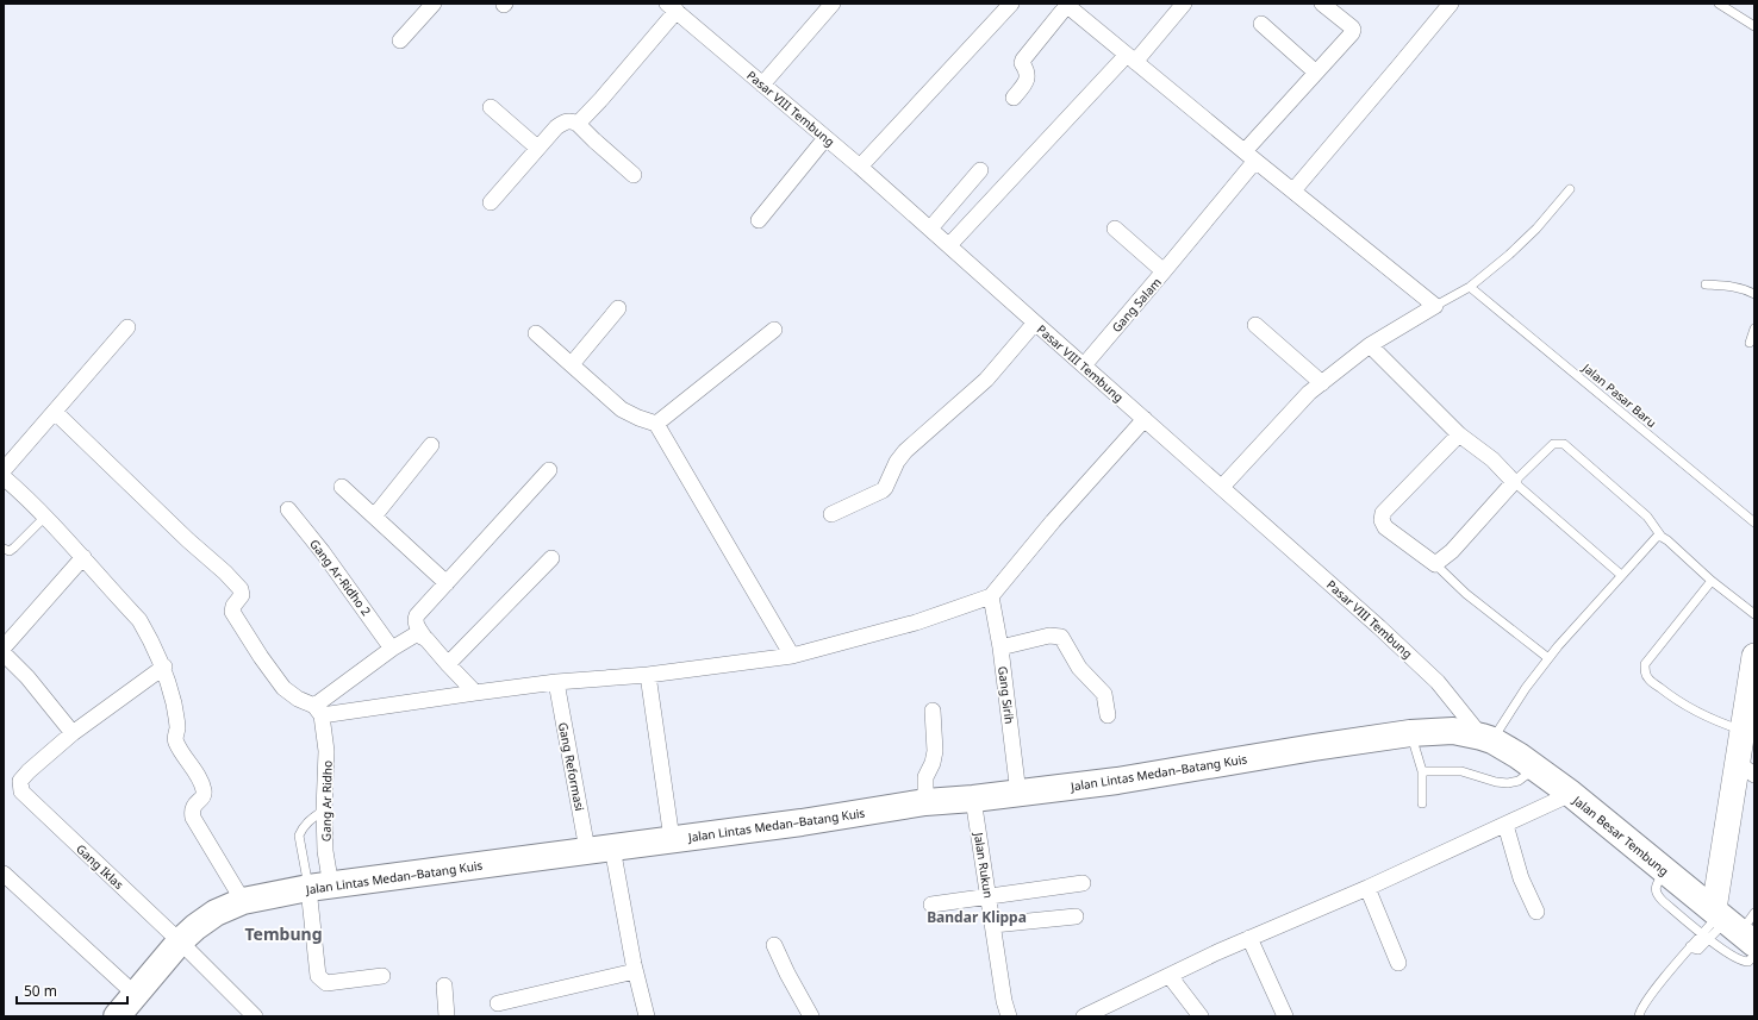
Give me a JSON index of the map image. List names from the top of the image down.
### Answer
{
  "streets": {
    "highway": ["Jalan Lintas Medan–Batang Kuis", "Jalan Besar Tembung"],
    "street": [
      "Pasar VIII Tembung",
      "Gang Salam",
      "Gang Ar-Ridho 2",
      "Gang Sirih",
      "Gang Reformasi",
      "Gang Ar Ridho",
      "Jalan Rukun",
      "Gang Iklas"
    ],
    "lane": ["Jalan Pasar Baru"]
  },
  "crossings": [
    ["Pasar VIII Tembung", "Gang Salam"],
    ["Pasar VIII Tembung", "Jalan Lintas Medan–Batang Kuis"],
    ["Pasar VIII Tembung", "Jalan Besar Tembung"],
    ["Gang Sirih", "Jalan Lintas Medan–Batang Kuis"],
    ["Gang Reformasi", "Jalan Lintas Medan–Batang Kuis"],
    ["Jalan Lintas Medan–Batang Kuis", "Gang Ar Ridho"],
    ["Jalan Lintas Medan–Batang Kuis", "Jalan Besar Tembung"],
    ["Jalan Lintas Medan–Batang Kuis", "Jalan Rukun"],
    ["Jalan Lintas Medan–Batang Kuis", "Gang Iklas"]
  ],
  "districts": ["Bandar Klippa", "Tembung"],
  "scale_bar": "50 m"
}
